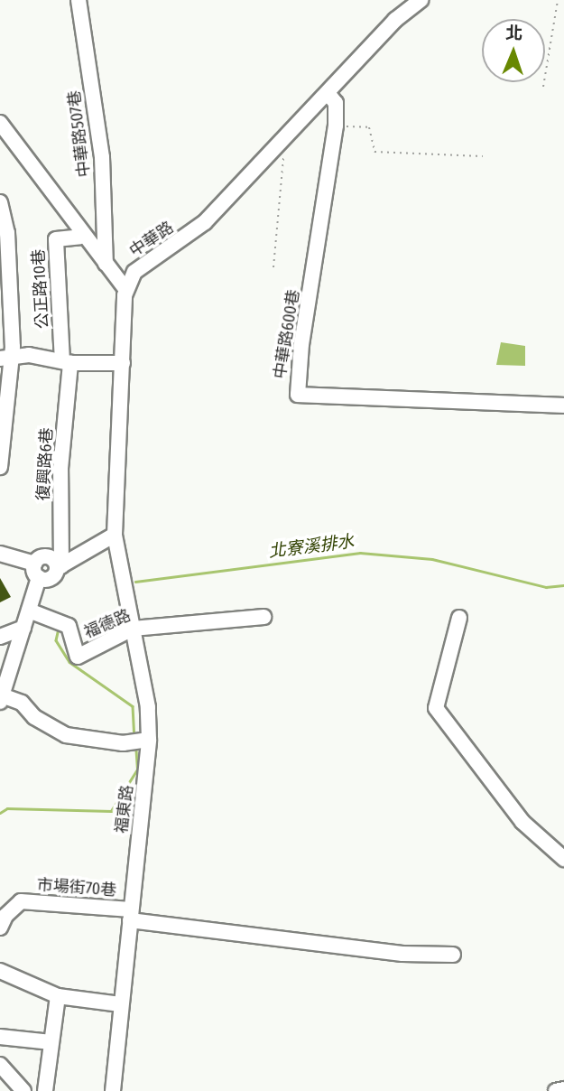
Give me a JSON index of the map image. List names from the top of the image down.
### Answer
{
  "streets": {
    "street": [
      "中華路507巷",
      "中華路",
      "公正路10巷",
      "中華路600巷",
      "復興路6巷",
      "福德路",
      "福東路",
      "市場街70巷"
    ]
  },
  "crossings": [
    ["中華路", "中華路600巷"],
    ["公正路10巷", "復興路6巷"],
    ["福德路", "福東路"],
    ["福東路", "市場街70巷"]
  ],
  "water": ["北寮溪排水"],
  "north": "top"
}
